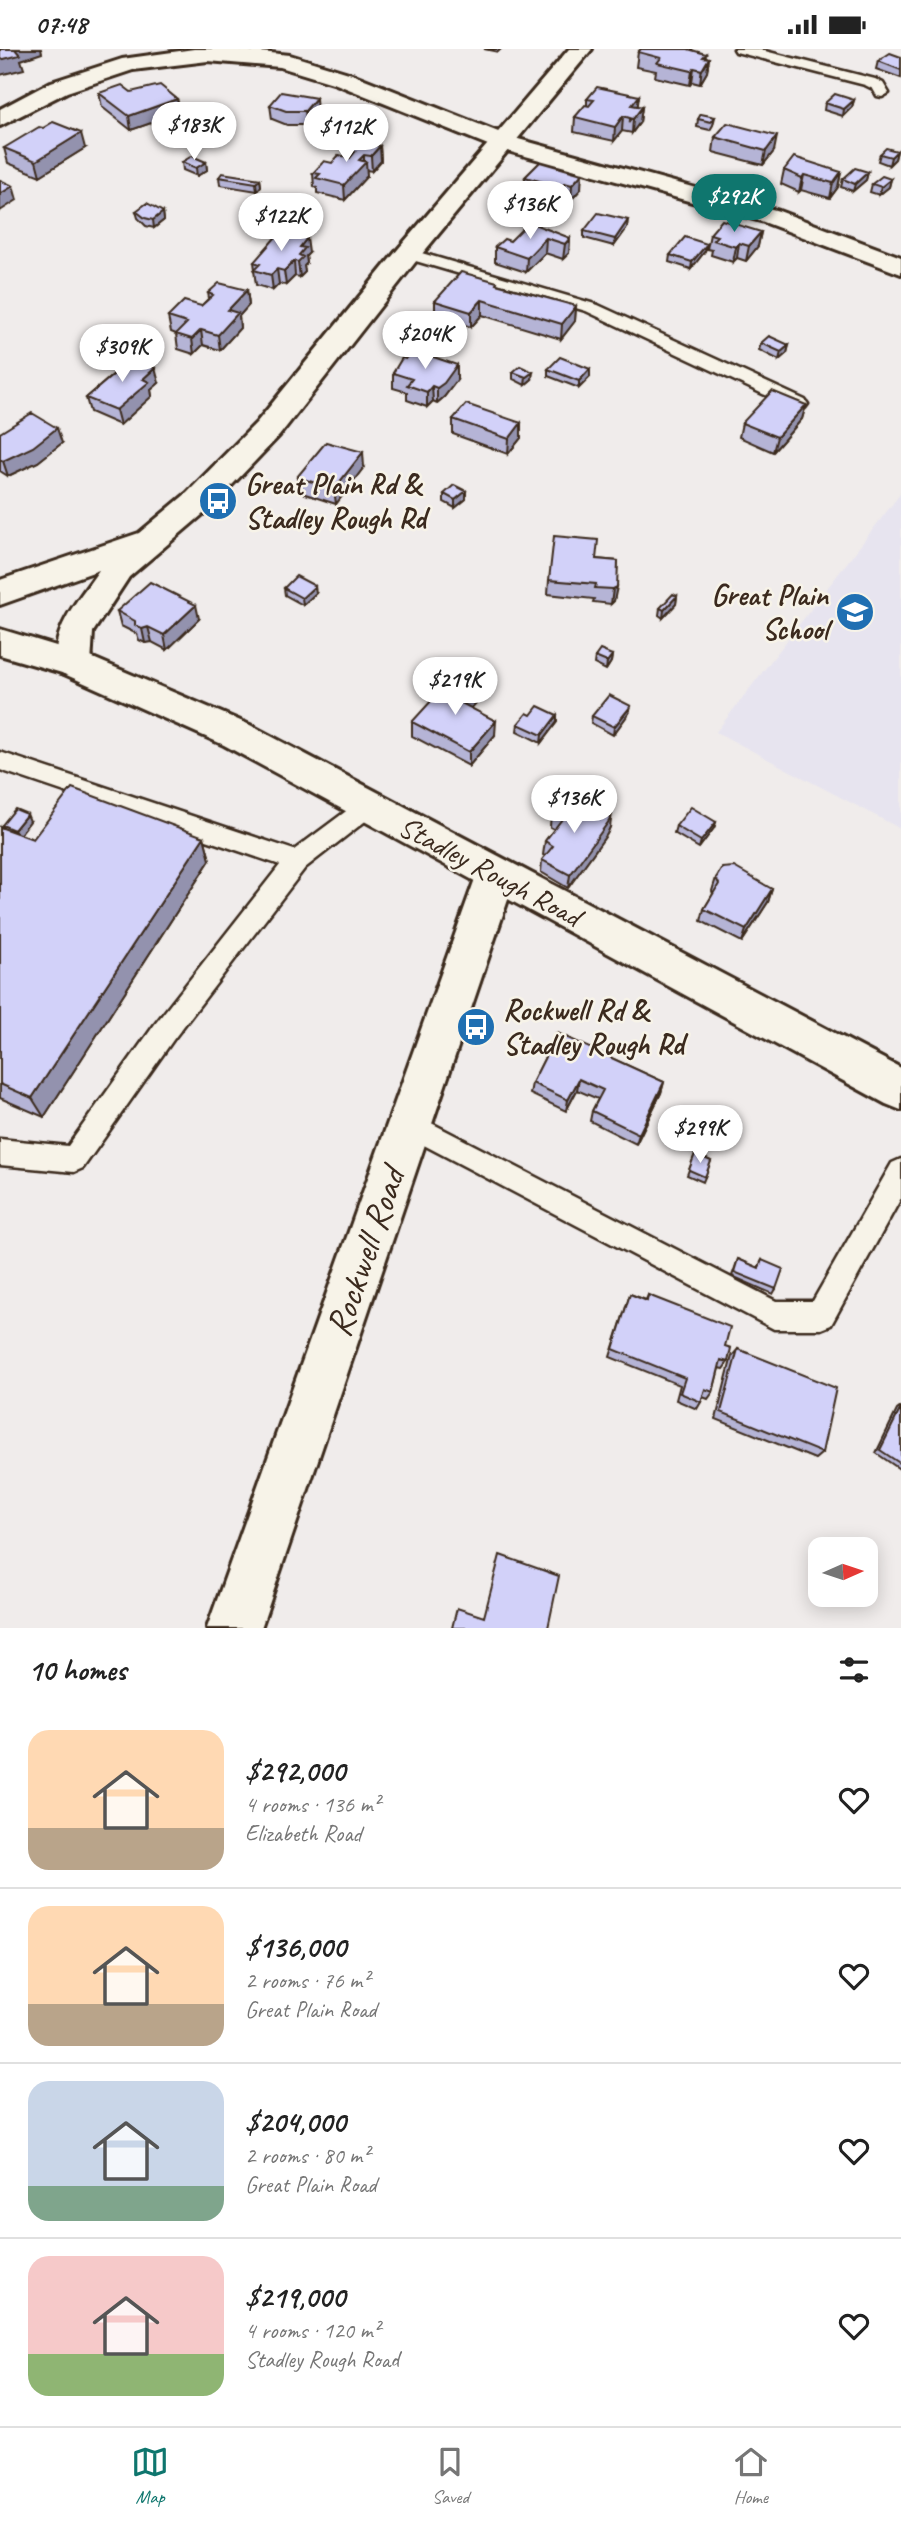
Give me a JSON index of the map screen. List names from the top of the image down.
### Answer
{
  "streets": {
    "street": ["Stadley Rough Road", "Rockwell Road"]
  },
  "crossings": [
    ["Stadley Rough Road", "Rockwell Road"]
  ],
  "places": {
    "bus stop": ["Great Plain Rd & Stadley Rough Rd", "Rockwell Rd & Stadley Rough Rd"],
    "school or university": ["Great Plain School"]
  },
  "north": "right",
  "page": {
    "status": "07:48",
    "price": [
      "$183K",
      "$112K",
      "$292K",
      "$136K",
      "$122K",
      "$204K",
      "$309K",
      "$219K",
      "$136K",
      "$299K"
    ],
    "heading": "10 homes",
    "list": [
      {
        "name": "$292,000",
        "note": "4 rooms · 136 m² · Elizabeth Road"
      },
      {
        "name": "$136,000",
        "note": "2 rooms · 76 m² · Great Plain Road"
      },
      {
        "name": "$204,000",
        "note": "2 rooms · 80 m² · Great Plain Road"
      },
      {
        "name": "$219,000",
        "note": "4 rooms · 120 m² · Stadley Rough Road"
      }
    ],
    "tabs": ["Map", "Saved", "Home"]
  }
}
